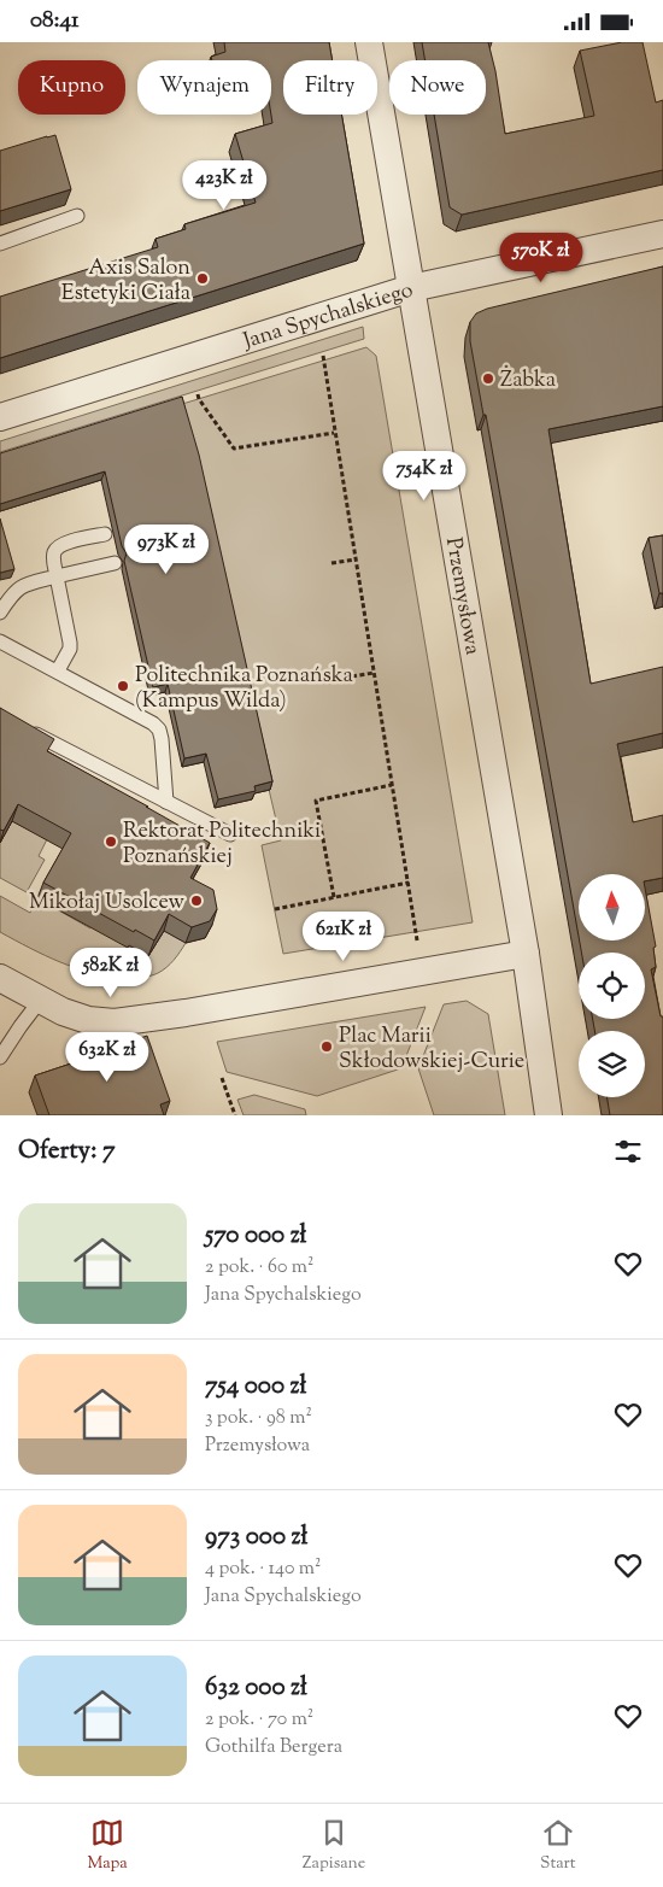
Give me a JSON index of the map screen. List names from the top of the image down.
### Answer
{
  "streets": {
    "street": ["Jana Spychalskiego", "Przemysłowa"]
  },
  "crossings": [
    ["Jana Spychalskiego", "Przemysłowa"]
  ],
  "places": [
    "Axis Salon Estetyki Ciała",
    "Żabka",
    "Politechnika Poznańska (Kampus Wilda)",
    "Rektorat Politechniki Poznańskiej",
    "Mikołaj Usolcew",
    "Plac Marii Skłodowskiej-Curie"
  ],
  "north": "top",
  "page": {
    "status": "08:41",
    "chip": [
      "Kupno",
      "Wynajem",
      "Filtry",
      "Nowe"
    ],
    "price": [
      "423K zł",
      "570K zł",
      "754K zł",
      "973K zł",
      "621K zł",
      "582K zł",
      "632K zł"
    ],
    "heading": "Oferty: 7",
    "list": [
      {
        "name": "570 000 zł",
        "note": "2 pok. · 60 m² · Jana Spychalskiego"
      },
      {
        "name": "754 000 zł",
        "note": "3 pok. · 98 m² · Przemysłowa"
      },
      {
        "name": "973 000 zł",
        "note": "4 pok. · 140 m² · Jana Spychalskiego"
      },
      {
        "name": "632 000 zł",
        "note": "2 pok. · 70 m² · Gothilfa Bergera"
      }
    ],
    "tabs": ["Mapa", "Zapisane", "Start"]
  }
}
